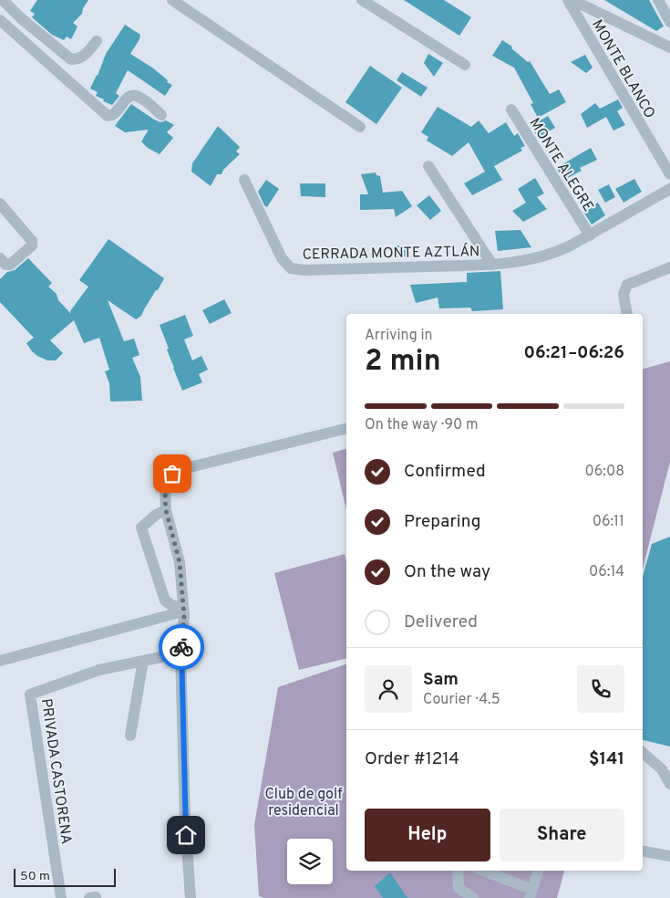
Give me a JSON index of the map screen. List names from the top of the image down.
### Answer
{
  "streets": {
    "street": [
      "MONTE BLANCO",
      "MONTE ALEGRE",
      "CERRADA MONTE AZTLÁN",
      "PRIVADA CASTORENA"
    ]
  },
  "crossings": [
    ["MONTE ALEGRE", "CERRADA MONTE AZTLÁN"]
  ],
  "parks": ["Club de golf residencial"],
  "scale_bar": "50 m",
  "page": {
    "heading": ["2 min", "Arriving in", "06:21–06:26"],
    "panel": [
      "Sam",
      "Courier · 4.5",
      "Order #1214",
      "$141"
    ],
    "bar": "On the way · 90 m",
    "list": [
      ["Confirmed", "06:08"],
      ["Preparing", "06:11"],
      ["On the way", "06:14"],
      "Delivered"
    ],
    "buttons": ["Help", "Share"],
    "scale": "50 m"
  }
}
